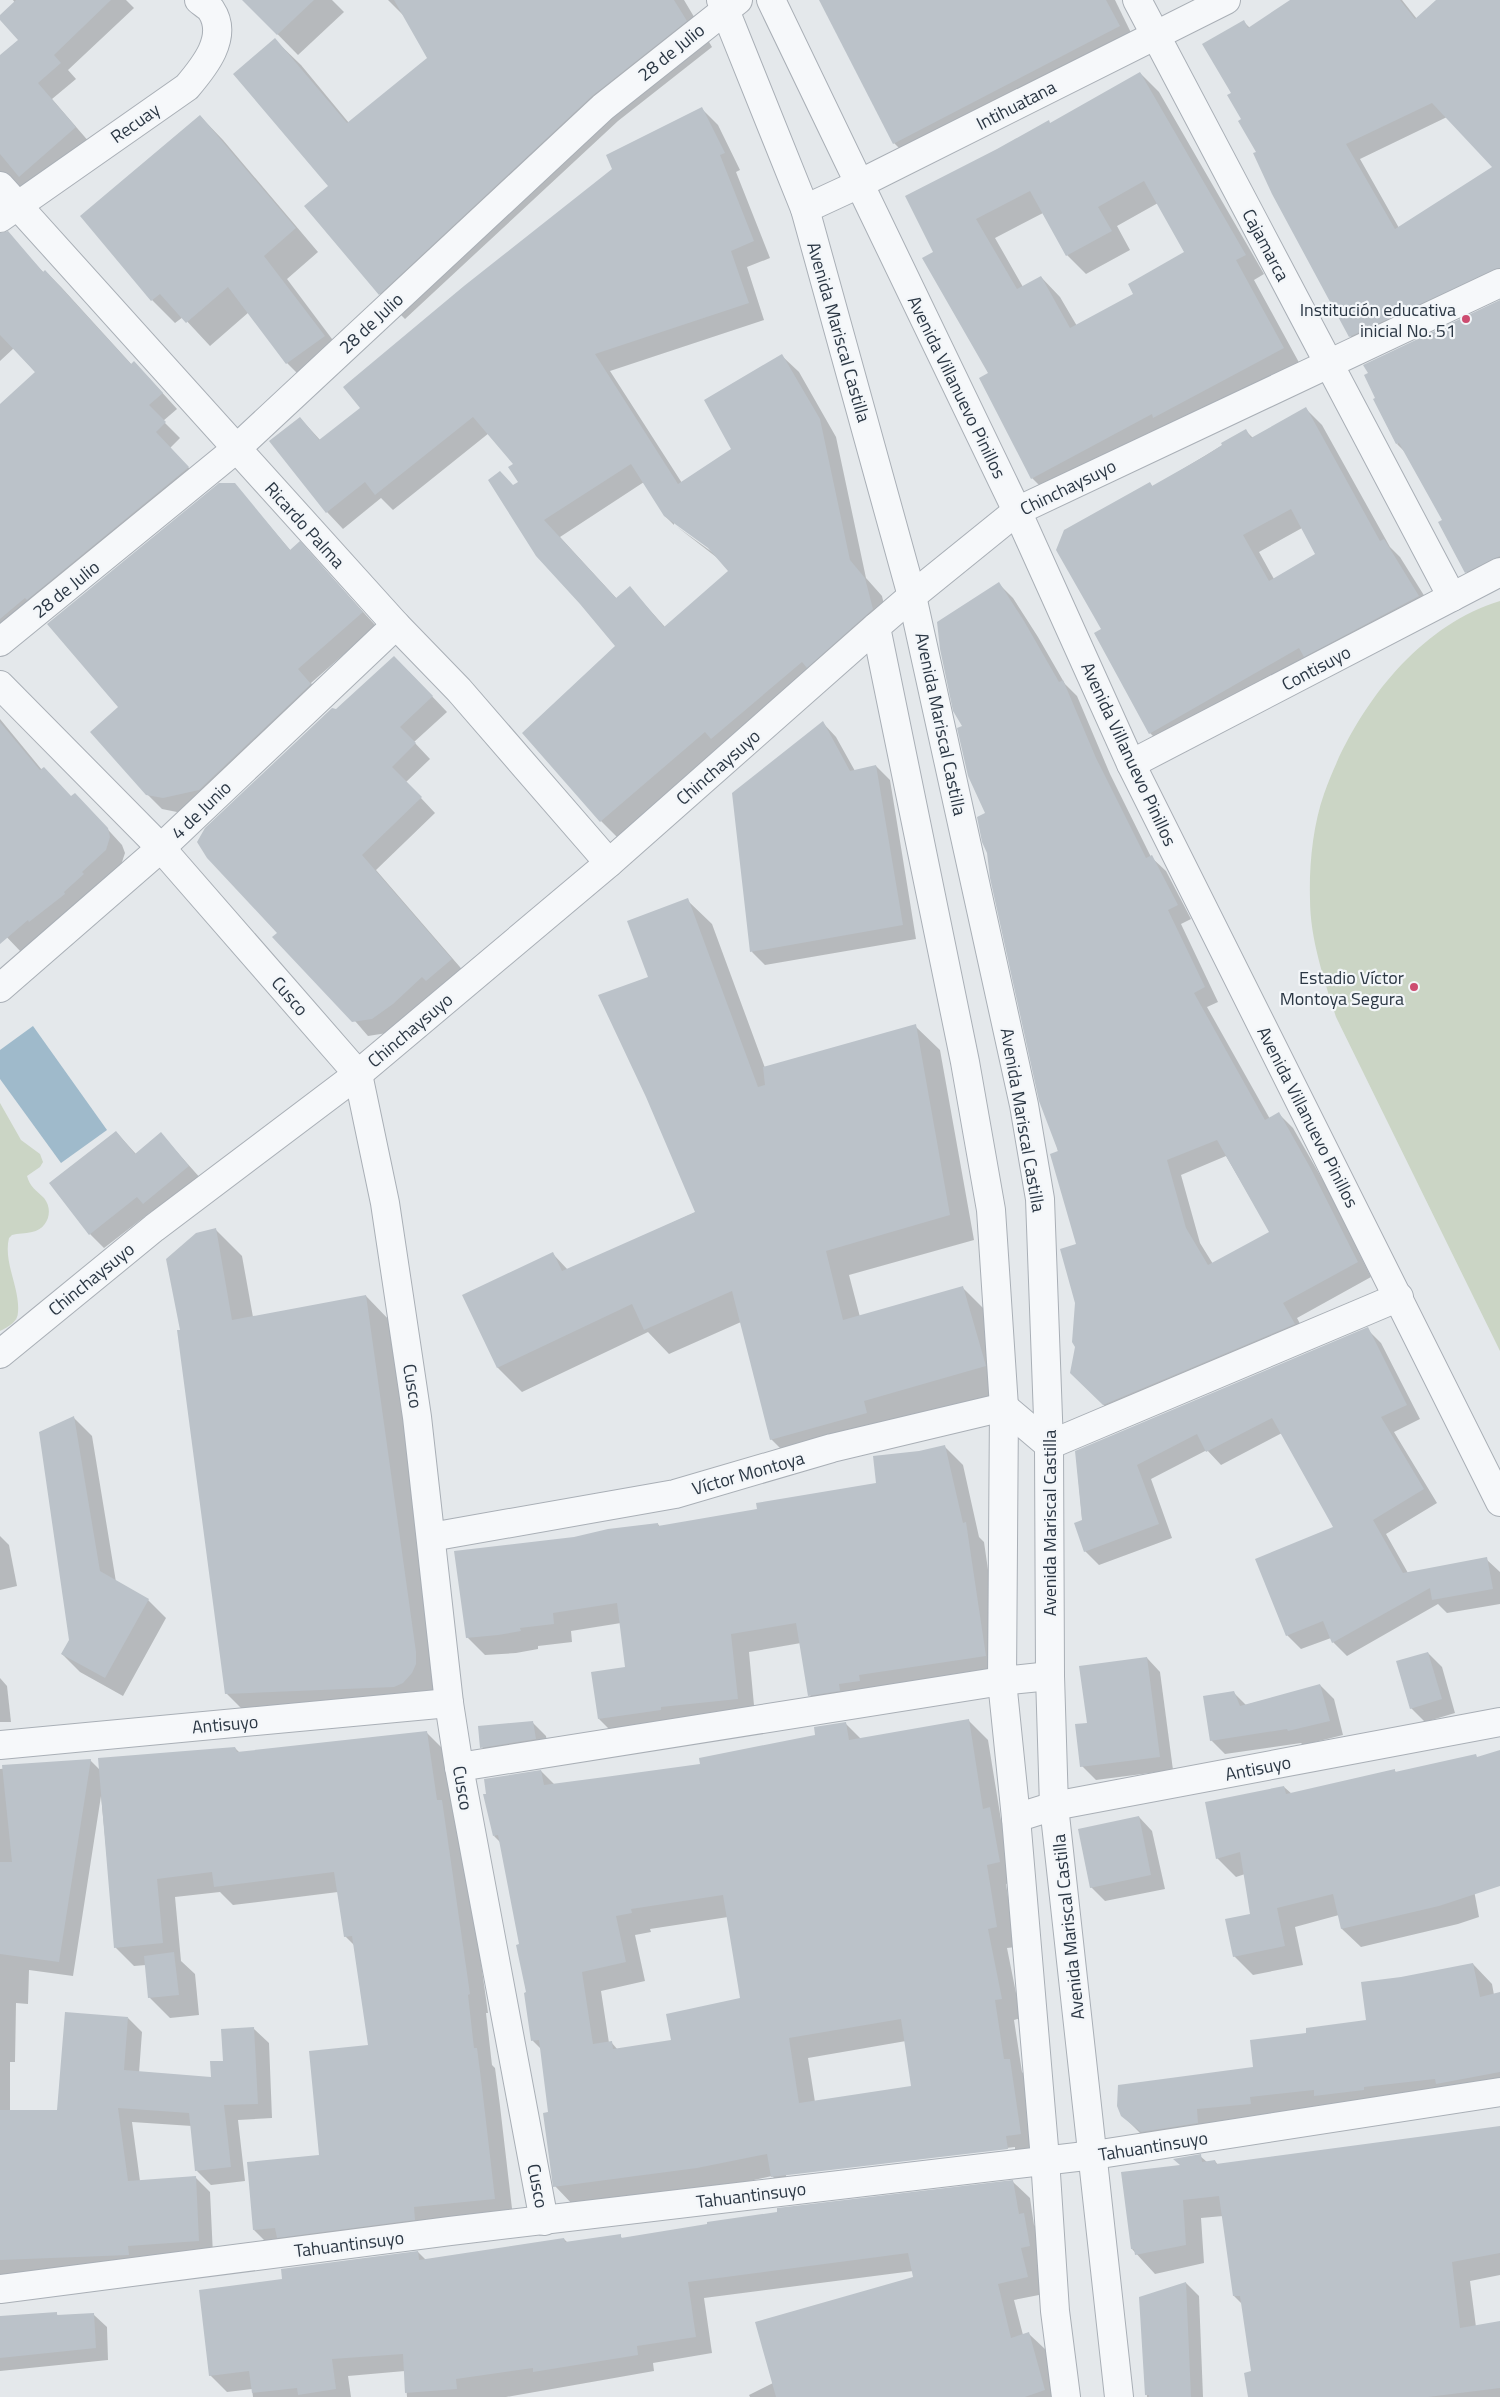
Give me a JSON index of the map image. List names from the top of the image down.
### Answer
{
  "streets": {
    "street": [
      "28 de Julio",
      "Intihuatana",
      "Recuay",
      "Cajamarca",
      "Avenida Mariscal Castilla",
      "Avenida Villanuevo Pinillos",
      "Chinchaysuyo",
      "Ricardo Palma",
      "Contisuyo",
      "4 de Junio",
      "Cusco",
      "Víctor Montoya",
      "Antisuyo",
      "Tahuantinsuyo"
    ]
  },
  "crossings": [
    ["28 de Julio", "Avenida Mariscal Castilla"],
    ["28 de Julio", "Ricardo Palma"],
    ["Intihuatana", "Cajamarca"],
    ["Intihuatana", "Avenida Mariscal Castilla"],
    ["Intihuatana", "Avenida Villanuevo Pinillos"],
    ["Recuay", "Ricardo Palma"],
    ["Cajamarca", "Chinchaysuyo"],
    ["Cajamarca", "Contisuyo"],
    ["Avenida Mariscal Castilla", "Chinchaysuyo"],
    ["Avenida Mariscal Castilla", "Antisuyo"],
    ["Avenida Mariscal Castilla", "Tahuantinsuyo"],
    ["Avenida Villanuevo Pinillos", "Chinchaysuyo"],
    ["Avenida Villanuevo Pinillos", "Contisuyo"],
    ["Chinchaysuyo", "Ricardo Palma"],
    ["Chinchaysuyo", "Cusco"],
    ["Ricardo Palma", "4 de Junio"],
    ["4 de Junio", "Cusco"],
    ["Cusco", "Víctor Montoya"],
    ["Cusco", "Antisuyo"],
    ["Cusco", "Tahuantinsuyo"]
  ],
  "places": ["Institución educativa inicial No. 51", "Estadio Víctor Montoya Segura"]
}
